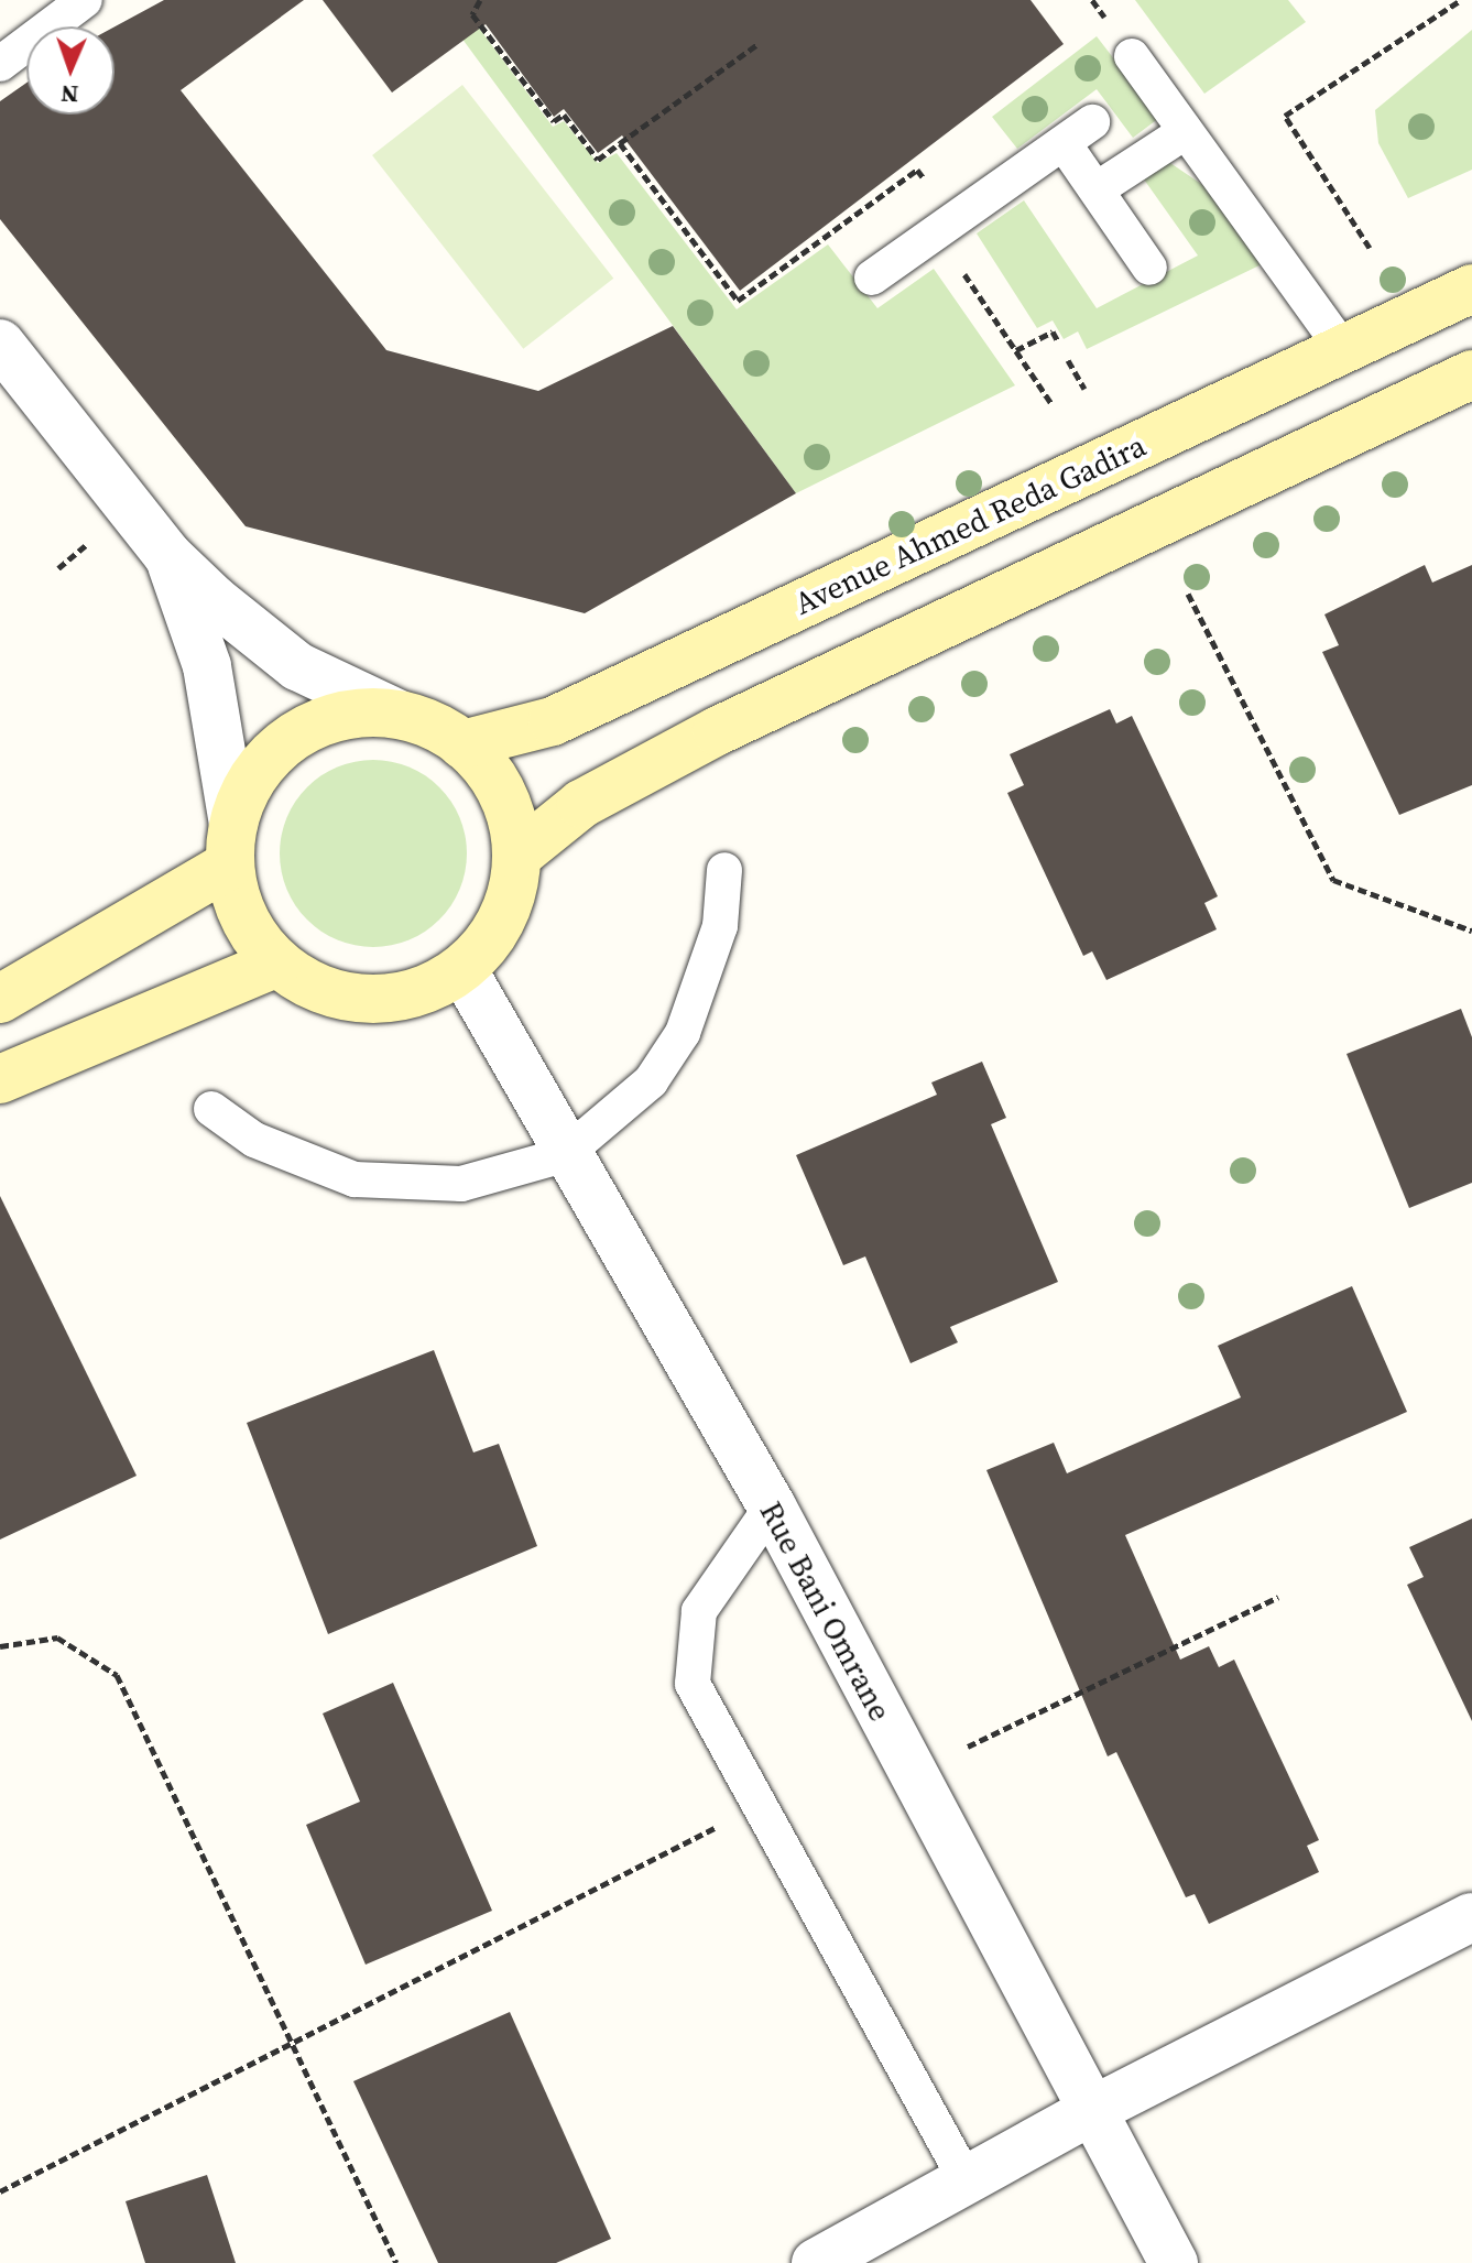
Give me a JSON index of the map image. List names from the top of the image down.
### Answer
{
  "streets": {
    "main road": ["Avenue Ahmed Reda Gadira"],
    "street": ["Rue Bani Omrane"]
  },
  "crossings": [
    ["Avenue Ahmed Reda Gadira", "Rue Bani Omrane"]
  ],
  "north": "bottom"
}
